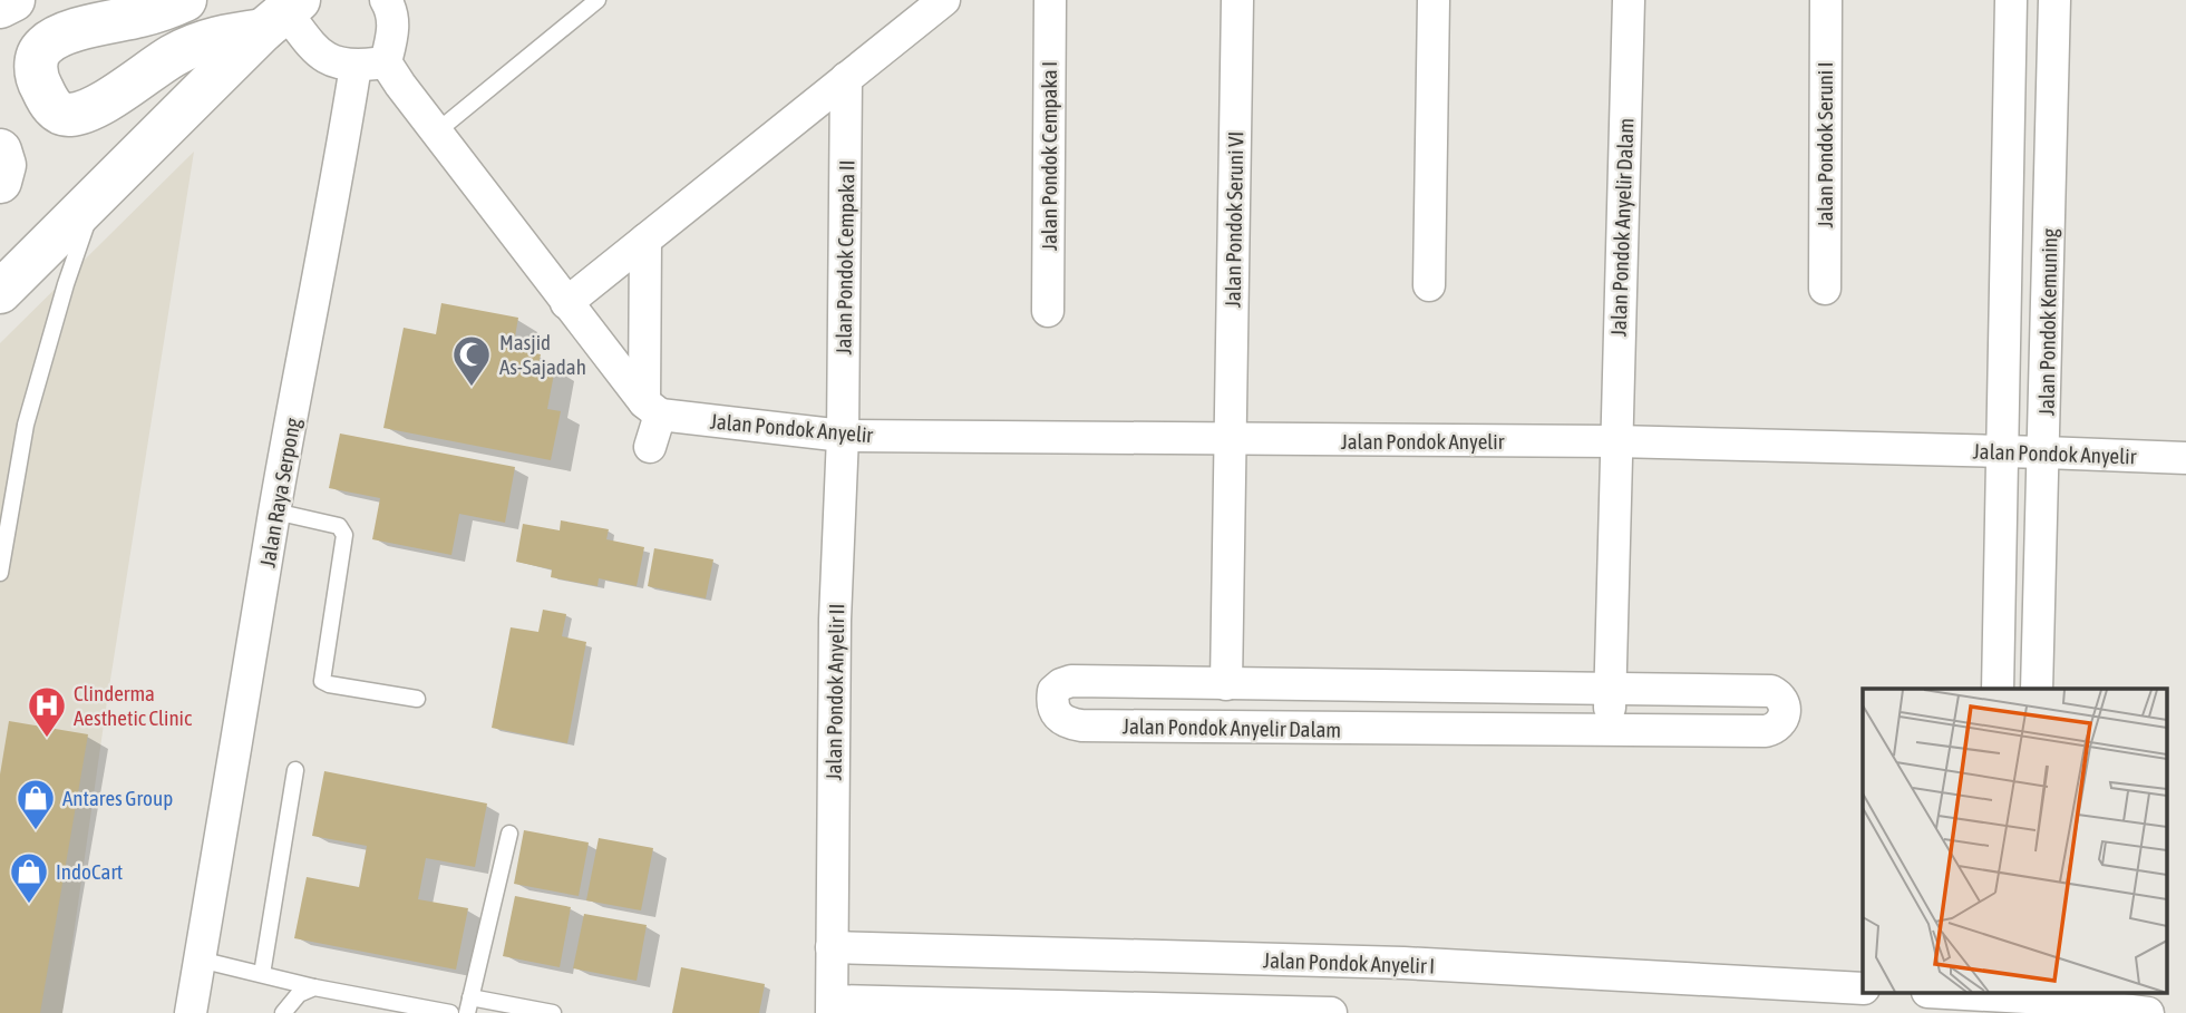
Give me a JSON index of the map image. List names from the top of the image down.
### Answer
{
  "streets": {
    "street": [
      "Jalan Pondok Seruni I",
      "Jalan Pondok Cempaka I",
      "Jalan Pondok Seruni VI",
      "Jalan Pondok Anyelir Dalam",
      "Jalan Pondok Cempaka II",
      "Jalan Pondok Kemuning",
      "Jalan Pondok Anyelir",
      "Jalan Raya Serpong",
      "Jalan Pondok Anyelir II",
      "Jalan Pondok Anyelir I"
    ]
  },
  "crossings": [
    ["Jalan Pondok Seruni VI", "Jalan Pondok Anyelir Dalam"],
    ["Jalan Pondok Seruni VI", "Jalan Pondok Anyelir"],
    ["Jalan Pondok Anyelir Dalam", "Jalan Pondok Anyelir"],
    ["Jalan Pondok Cempaka II", "Jalan Pondok Anyelir"],
    ["Jalan Pondok Cempaka II", "Jalan Pondok Anyelir II"],
    ["Jalan Pondok Kemuning", "Jalan Pondok Anyelir"],
    ["Jalan Pondok Anyelir", "Jalan Pondok Anyelir II"],
    ["Jalan Pondok Anyelir II", "Jalan Pondok Anyelir I"]
  ],
  "places": {
    "mosque": ["Masjid As-Sajadah"],
    "hospital": ["Clinderma Aesthetic Clinic"],
    "shop": ["Antares Group", "IndoCart"]
  }
}
